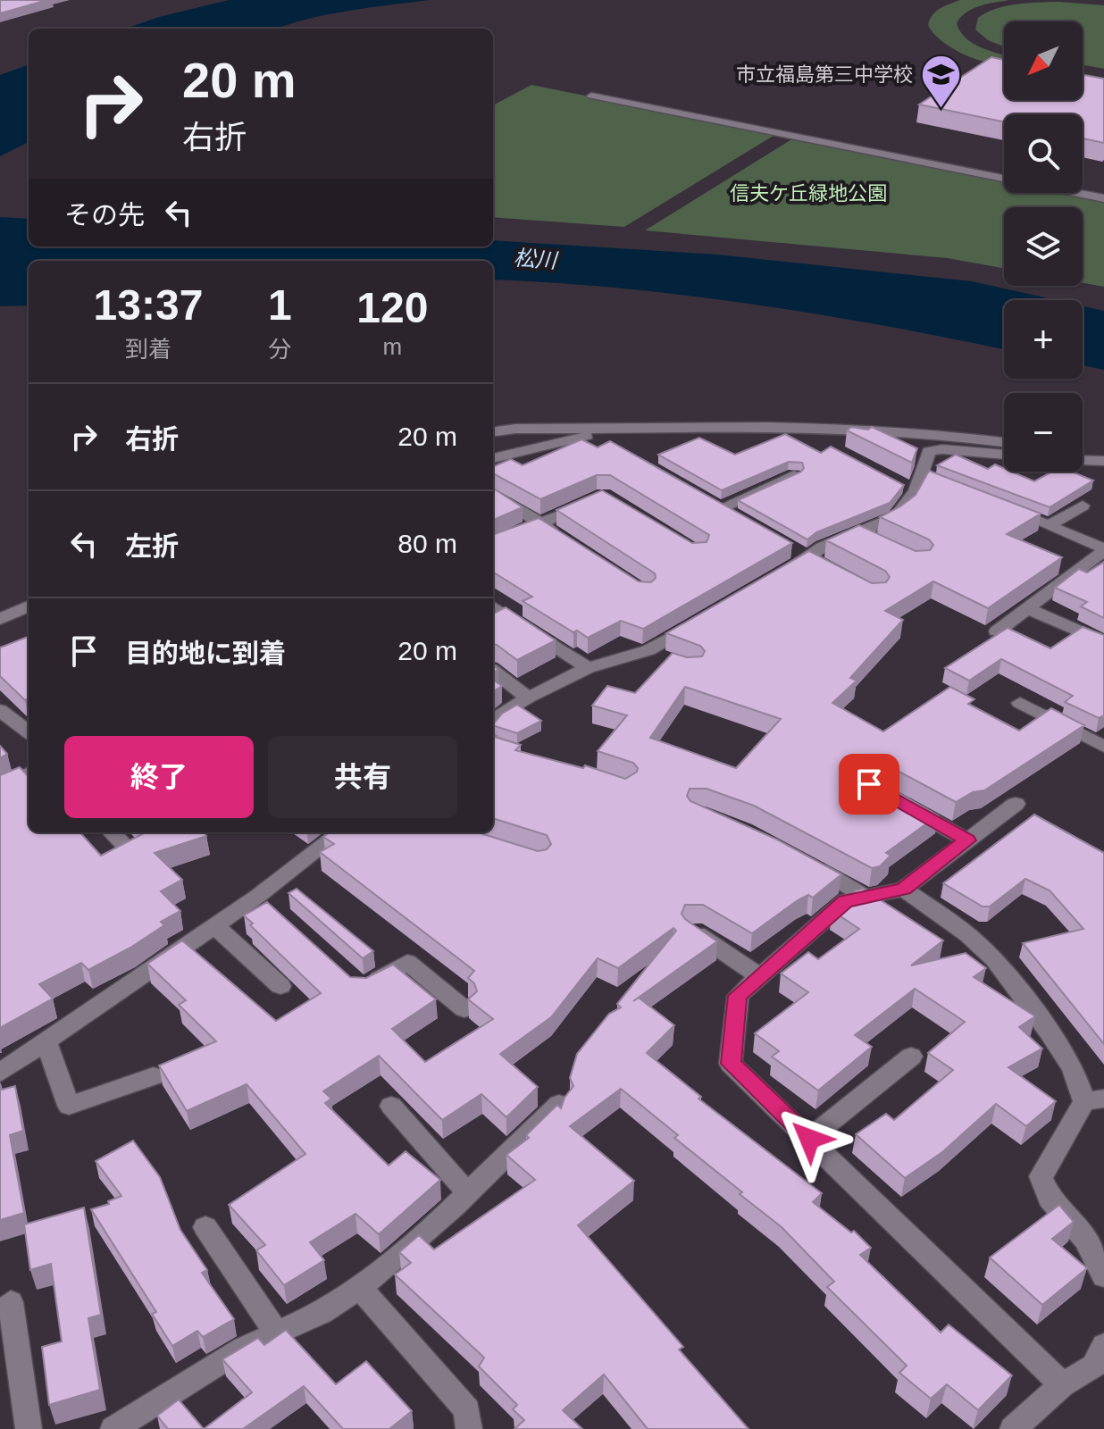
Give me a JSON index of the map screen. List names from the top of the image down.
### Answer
{
  "water": ["松川"],
  "parks": ["信夫ケ丘緑地公園"],
  "places": {
    "school or university": ["市立福島第三中学校"]
  },
  "north": "bottom left",
  "page": {
    "map_buttons": ["+", "−"],
    "turn": ["20 m", "右折"],
    "then": "その先",
    "eta": [
      "13:37",
      "到着",
      "1",
      "分",
      "120",
      "m"
    ],
    "list": [
      {
        "name": "右折",
        "value": "20 m"
      },
      {
        "name": "左折",
        "value": "80 m"
      },
      {
        "name": "目的地に到着",
        "value": "20 m"
      }
    ],
    "buttons": ["終了", "共有"]
  }
}
